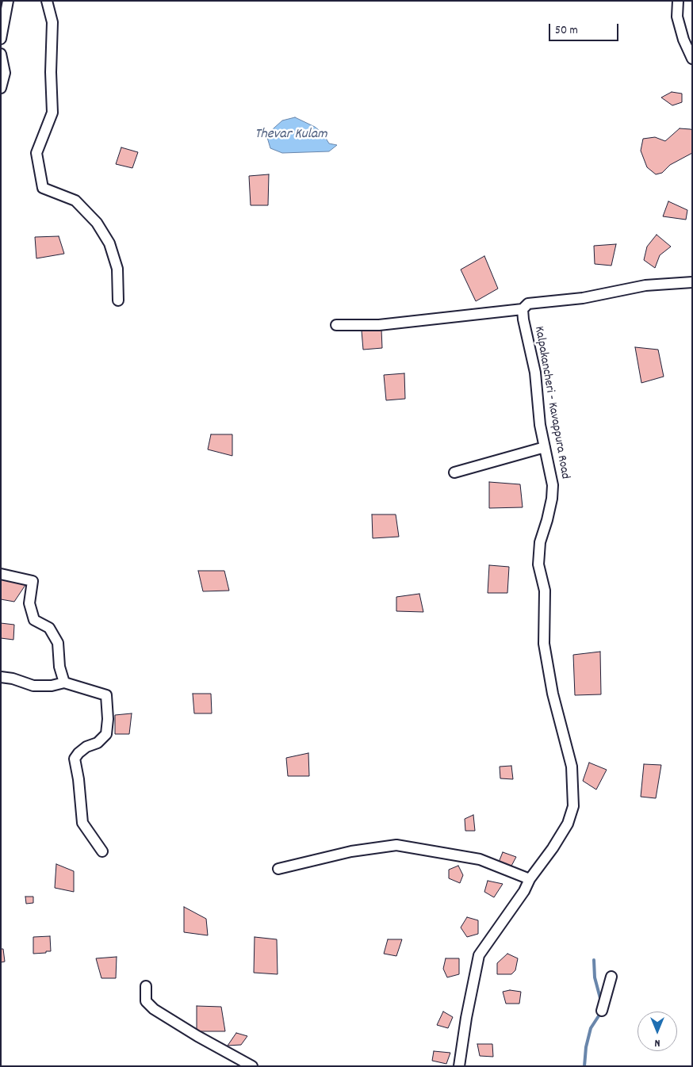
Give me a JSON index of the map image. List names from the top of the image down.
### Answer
{
  "streets": {
    "street": ["Kalpakancheri - Kavappura Road"]
  },
  "water": ["Thevar Kulam"],
  "scale_bar": "50 m",
  "north": "bottom"
}
